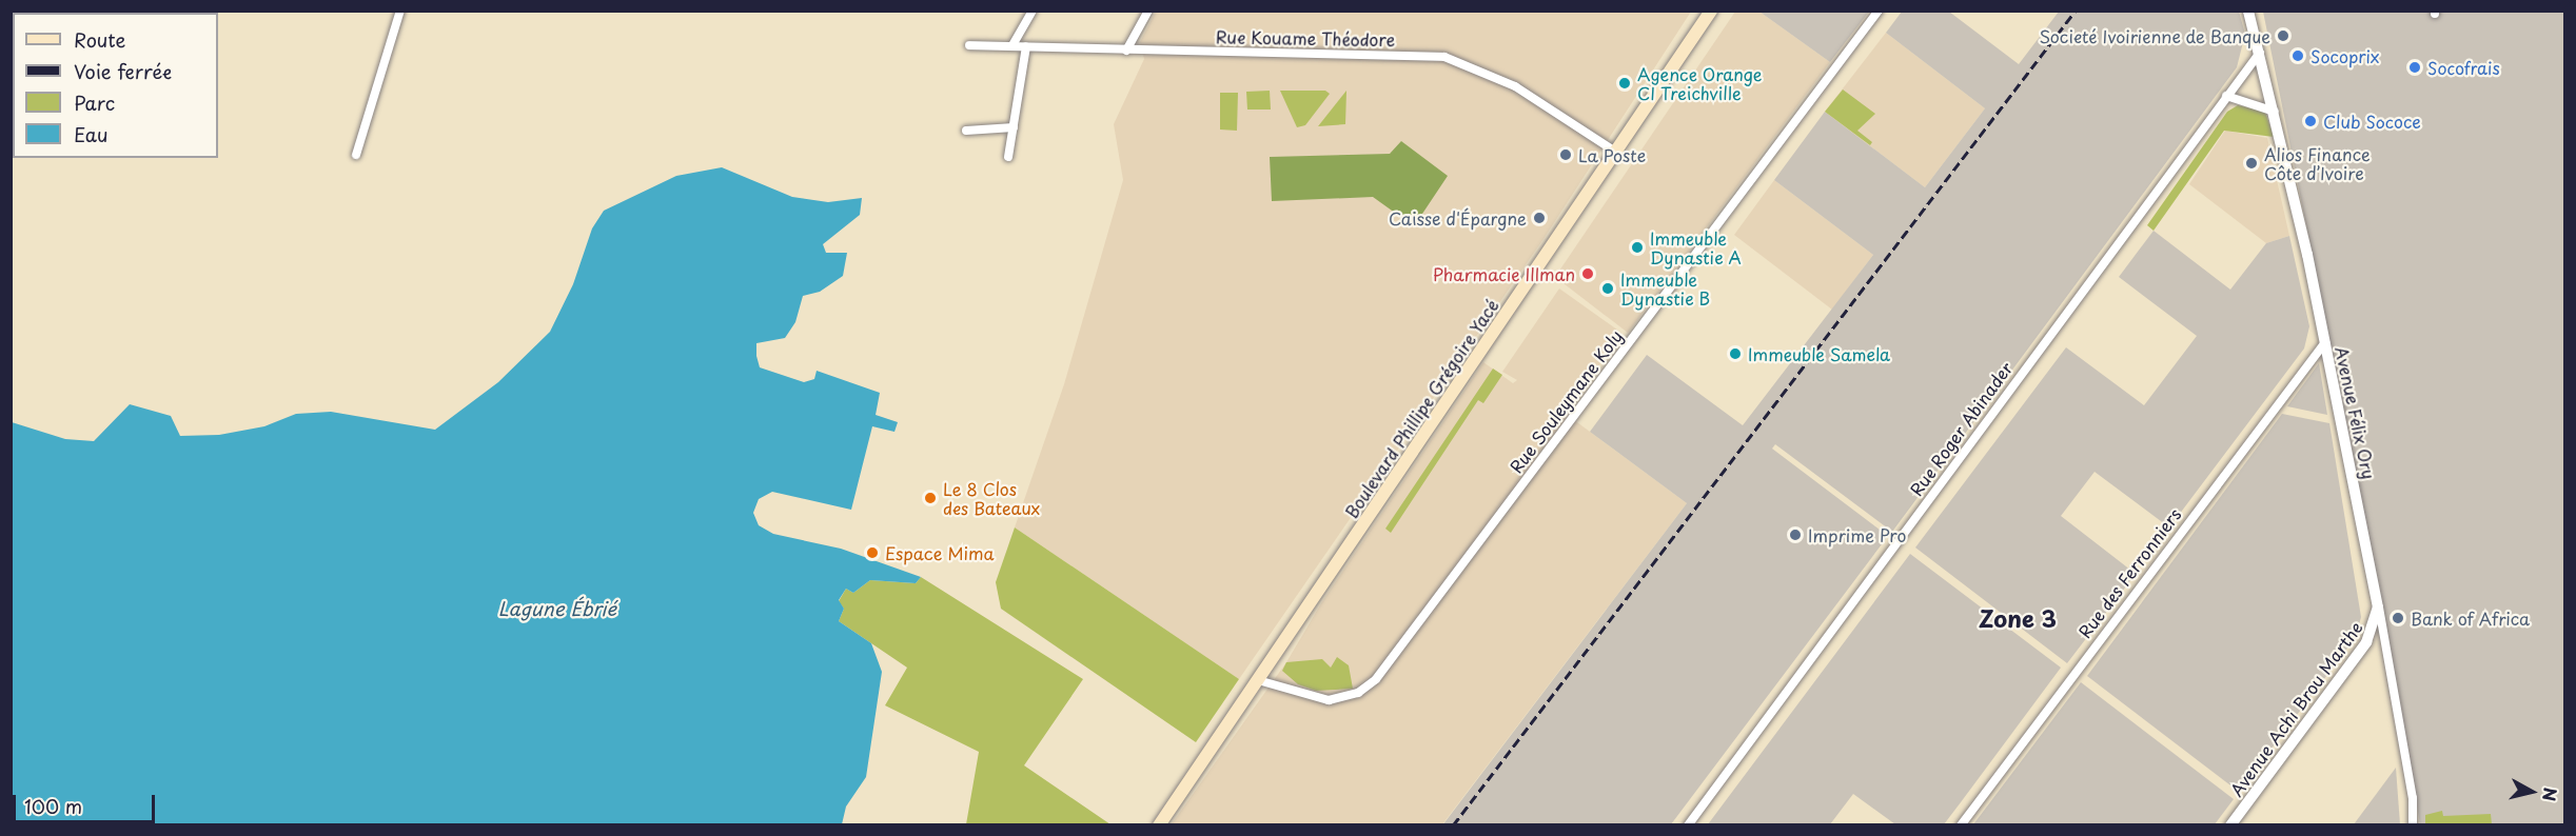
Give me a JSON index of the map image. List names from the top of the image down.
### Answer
{
  "streets": {
    "main road": ["Boulevard Phillipe Grégoire Yacé"],
    "street": [
      "Rue Kouame Théodore",
      "Rue Souleymane Koly",
      "Avenue Félix Ory",
      "Rue Roger Abinader",
      "Rue des Ferronniers",
      "Avenue Achi Brou Marthe"
    ]
  },
  "crossings": [
    ["Rue Kouame Théodore", "Boulevard Phillipe Grégoire Yacé"],
    ["Rue Souleymane Koly", "Boulevard Phillipe Grégoire Yacé"],
    ["Avenue Félix Ory", "Rue Roger Abinader"],
    ["Avenue Félix Ory", "Rue des Ferronniers"],
    ["Avenue Félix Ory", "Avenue Achi Brou Marthe"]
  ],
  "districts": ["Zone 3"],
  "water": ["Lagune Ébrié"],
  "places": [
    "Societé Ivoirienne de Banque",
    "Socoprix",
    "Socofrais",
    "Agence Orange CI Treichville",
    "Club Sococe",
    "La Poste",
    "Alios Finance Côte d’Ivoire",
    "Caisse d'Épargne",
    "Immeuble Dynastie A",
    "Pharmacie Illman",
    "Immeuble Dynastie B",
    "Immeuble Samela",
    "Le 8 Clos des Bateaux",
    "Imprime Pro",
    "Espace Mima",
    "Bank of Africa"
  ],
  "legend": [
    "Route",
    "Voie ferrée",
    "Parc",
    "Eau"
  ],
  "scale_bar": "100 m",
  "north": "right"
}
